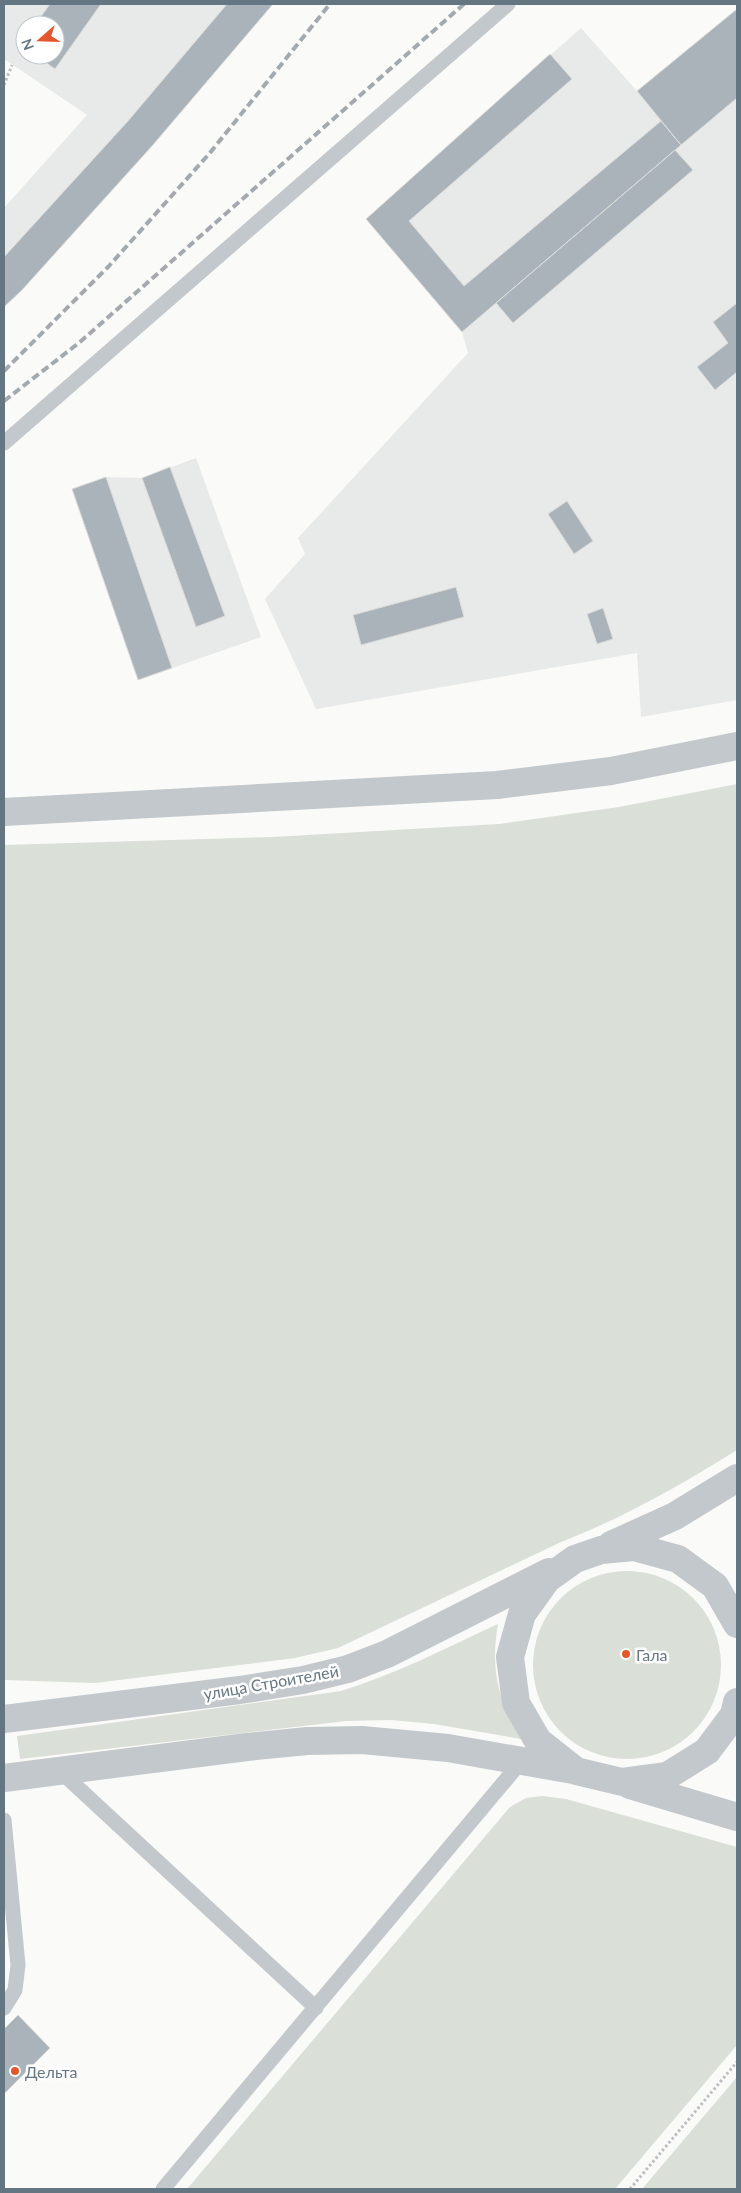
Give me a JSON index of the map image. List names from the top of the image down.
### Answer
{
  "streets": {
    "street": ["улица Строителей"]
  },
  "places": ["Гала", "Дельта"],
  "north": "left"
}
